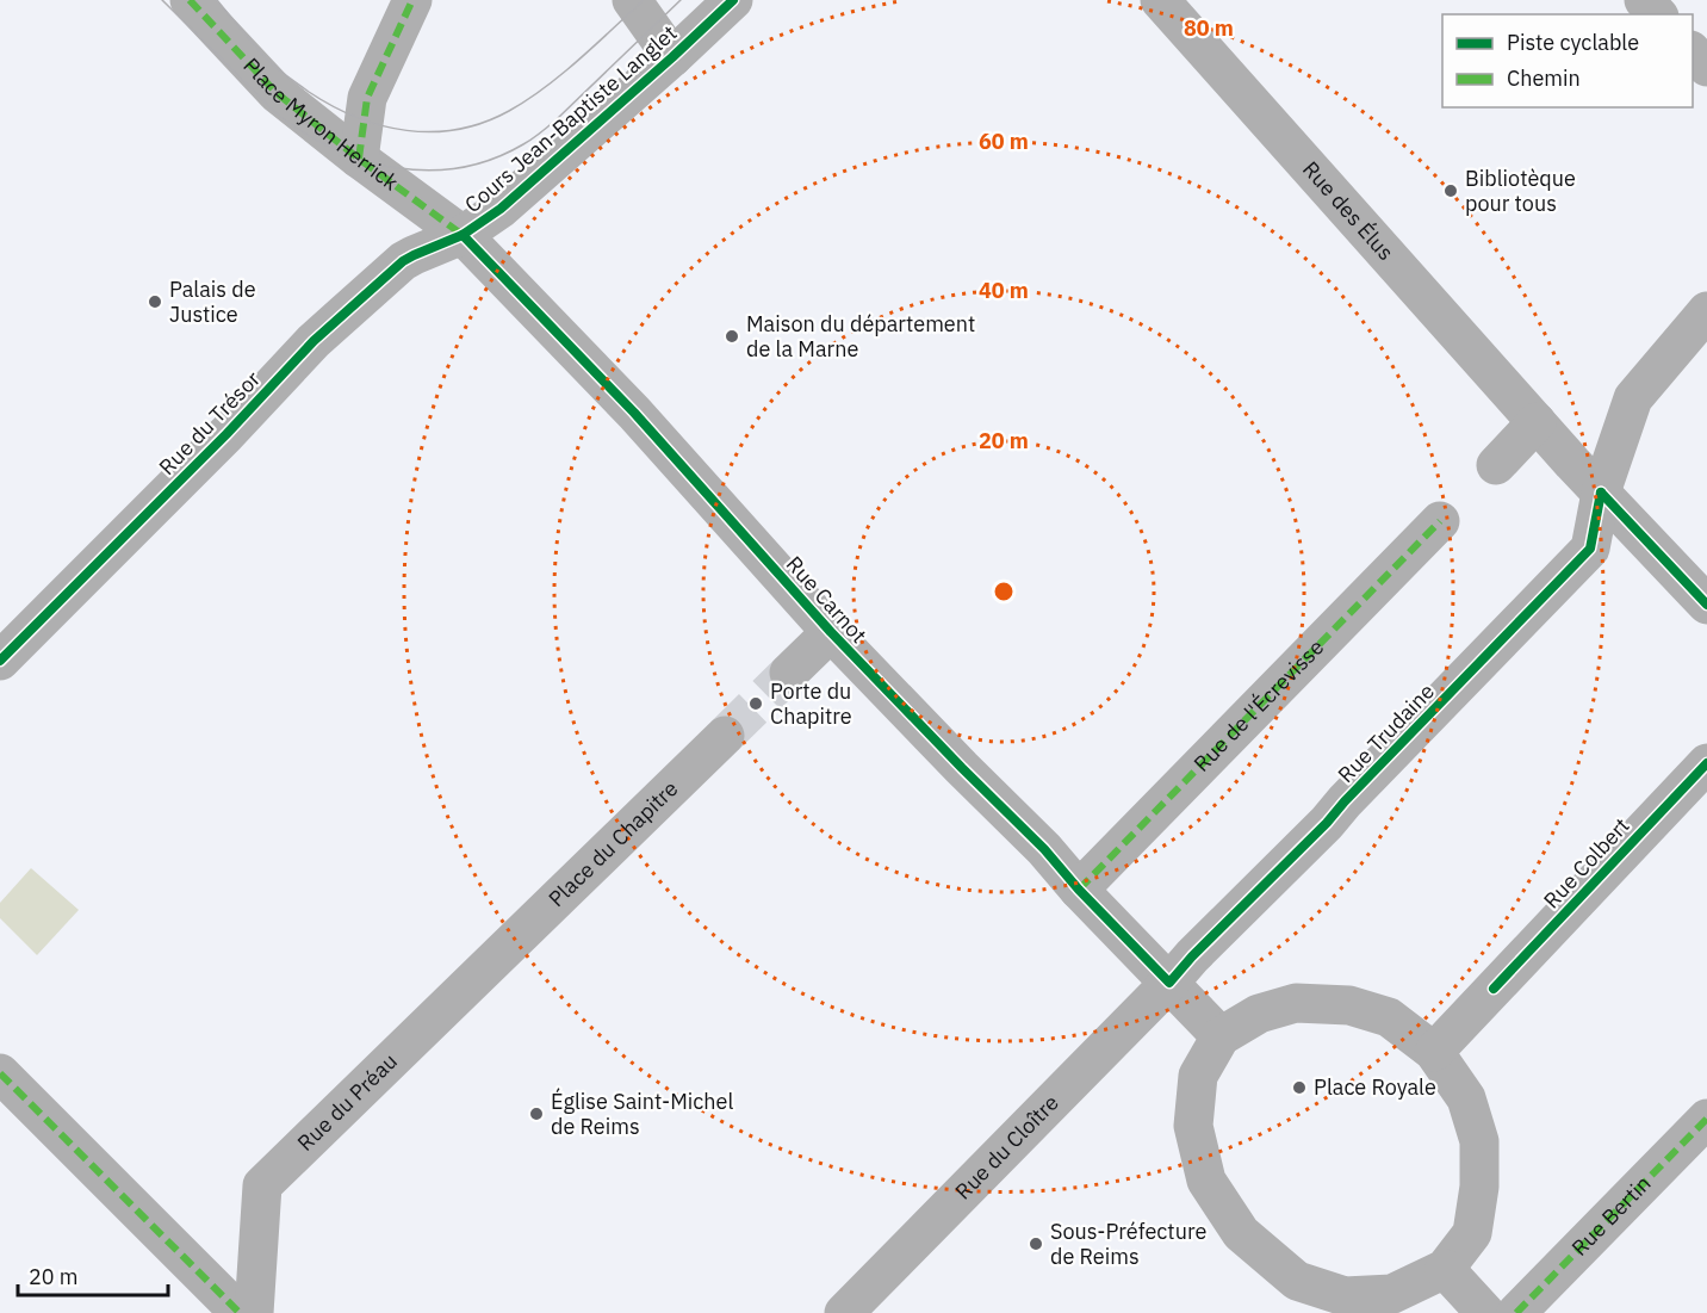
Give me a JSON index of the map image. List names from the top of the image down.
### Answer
{
  "streets": {
    "street": [
      "Cours Jean-Baptiste Langlet",
      "Place Myron Herrick",
      "Rue des Élus",
      "Rue du Trésor",
      "Rue Carnot",
      "Rue de l'Écrevisse",
      "Rue Trudaine",
      "Place du Chapitre",
      "Rue Colbert",
      "Rue du Préau",
      "Rue du Cloître",
      "Rue Bertin"
    ]
  },
  "crossings": [
    ["Cours Jean-Baptiste Langlet", "Place Myron Herrick"],
    ["Cours Jean-Baptiste Langlet", "Rue du Trésor"],
    ["Cours Jean-Baptiste Langlet", "Rue Carnot"],
    ["Place Myron Herrick", "Rue du Trésor"],
    ["Place Myron Herrick", "Rue Carnot"],
    ["Rue des Élus", "Rue Trudaine"],
    ["Rue du Trésor", "Rue Carnot"],
    ["Rue Carnot", "Rue de l'Écrevisse"],
    ["Rue Carnot", "Rue Trudaine"],
    ["Rue Carnot", "Rue du Cloître"],
    ["Rue Trudaine", "Rue du Cloître"],
    ["Place du Chapitre", "Rue du Préau"]
  ],
  "places": [
    "Bibliotèque pour tous",
    "Palais de Justice",
    "Maison du département de la Marne",
    "Porte du Chapitre",
    "Place Royale",
    "Église Saint-Michel de Reims",
    "Sous-Préfecture de Reims"
  ],
  "legend": ["Piste cyclable", "Chemin"],
  "scale_bar": "20 m",
  "rings": [
    "80 m",
    "60 m",
    "40 m",
    "20 m"
  ]
}
